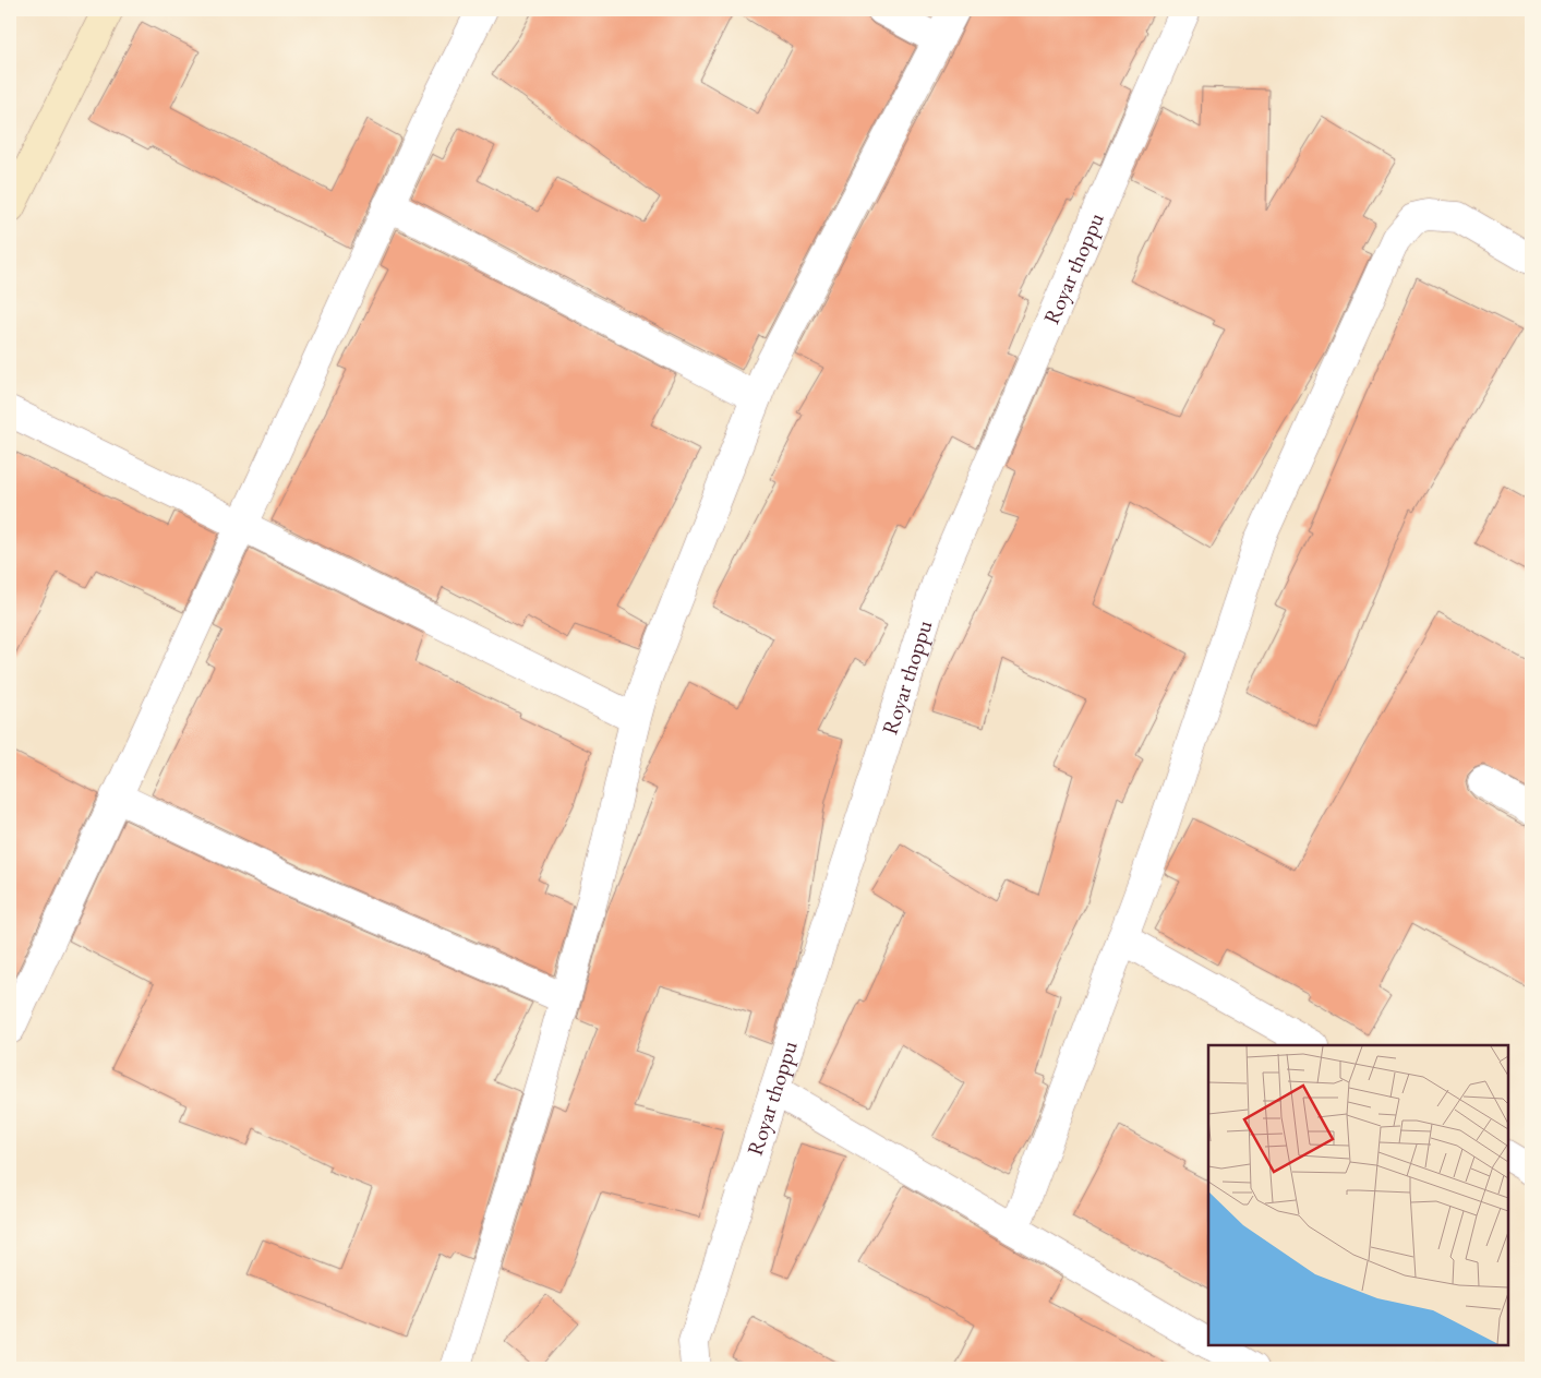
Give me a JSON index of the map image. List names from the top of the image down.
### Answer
{
  "streets": {
    "street": ["Royar thoppu"]
  }
}
